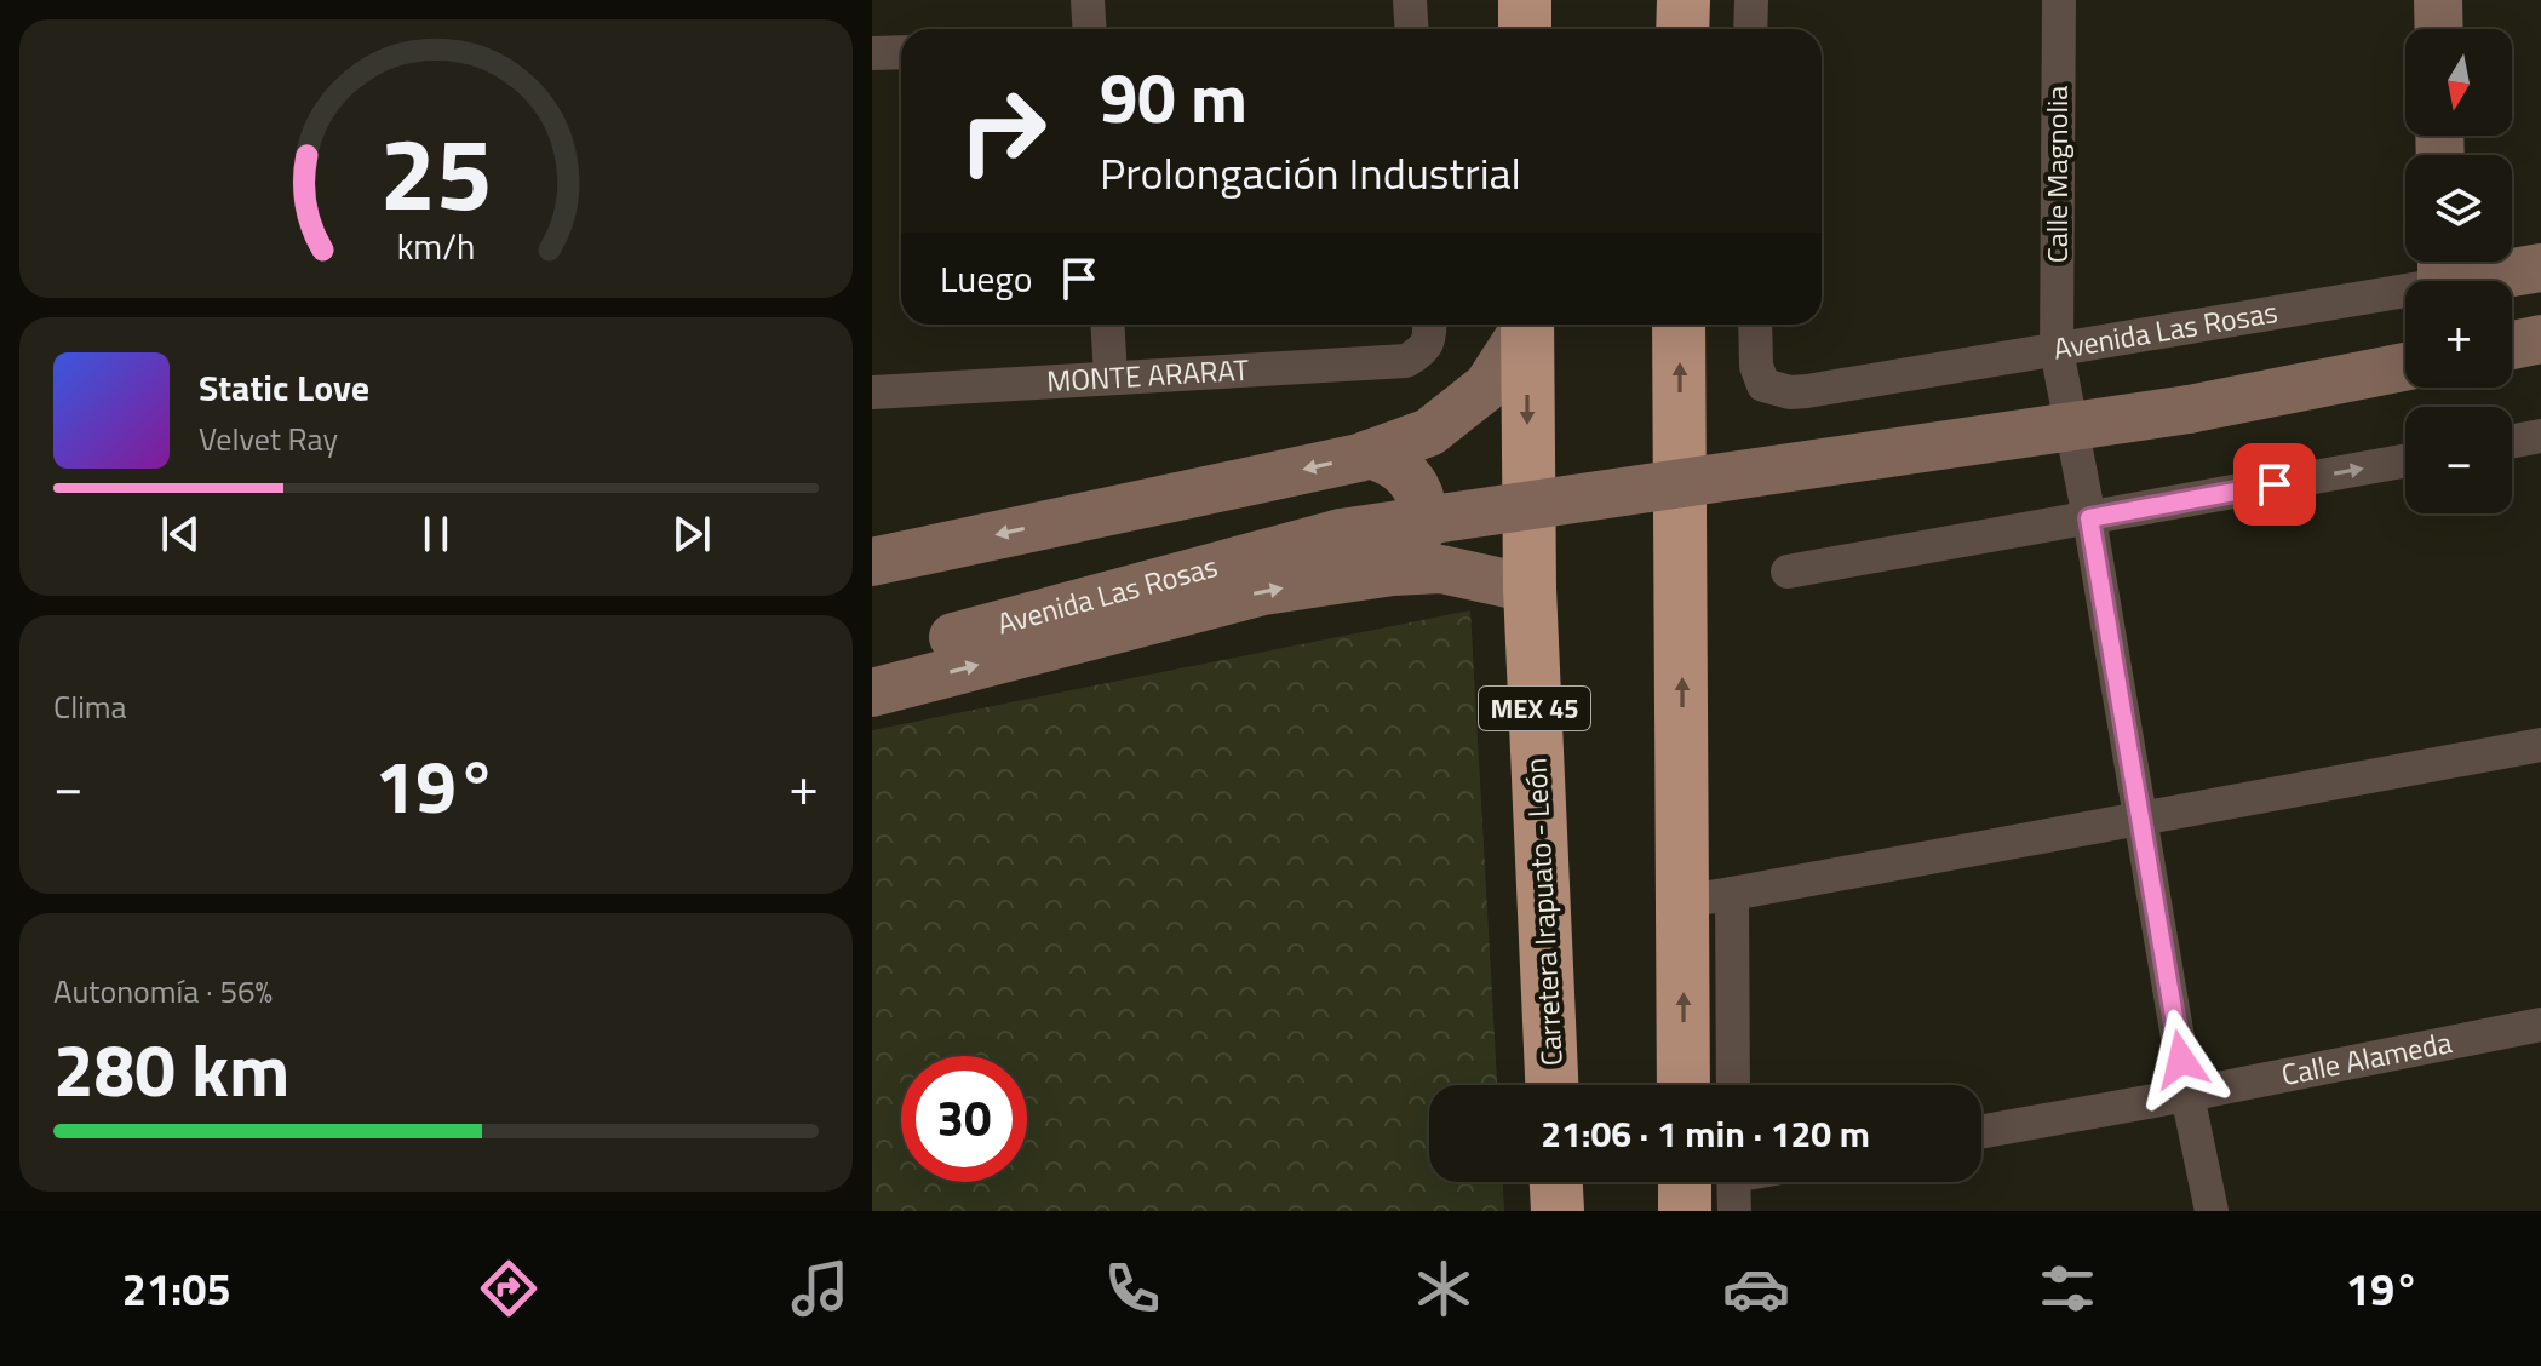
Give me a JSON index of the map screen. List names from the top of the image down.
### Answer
{
  "streets": {
    "highway": ["MEX 45", "Carretera Irapuato - León"],
    "street": [
      "Calle Magnolia",
      "Avenida Las Rosas",
      "MONTE ARARAT",
      "Calle Alameda"
    ]
  },
  "crossings": [
    ["Calle Magnolia", "Avenida Las Rosas"],
    ["Calle Magnolia", "Calle Alameda"]
  ],
  "north": "bottom",
  "page": {
    "map_buttons": ["+", "−"],
    "turn": ["90 m", "Prolongación Industrial"],
    "then": "Luego",
    "song": ["Static Love", "Velvet Ray"],
    "tile": [
      "Clima",
      ["Autonomía · 56%", "280 km"]
    ],
    "heat": ["−", "19°", "+"],
    "limit": "30",
    "trip": "21:06 · 1 min · 120 m",
    "tabs": ["21:05", "19°"],
    "gauge": ["25", "km/h"]
  }
}
